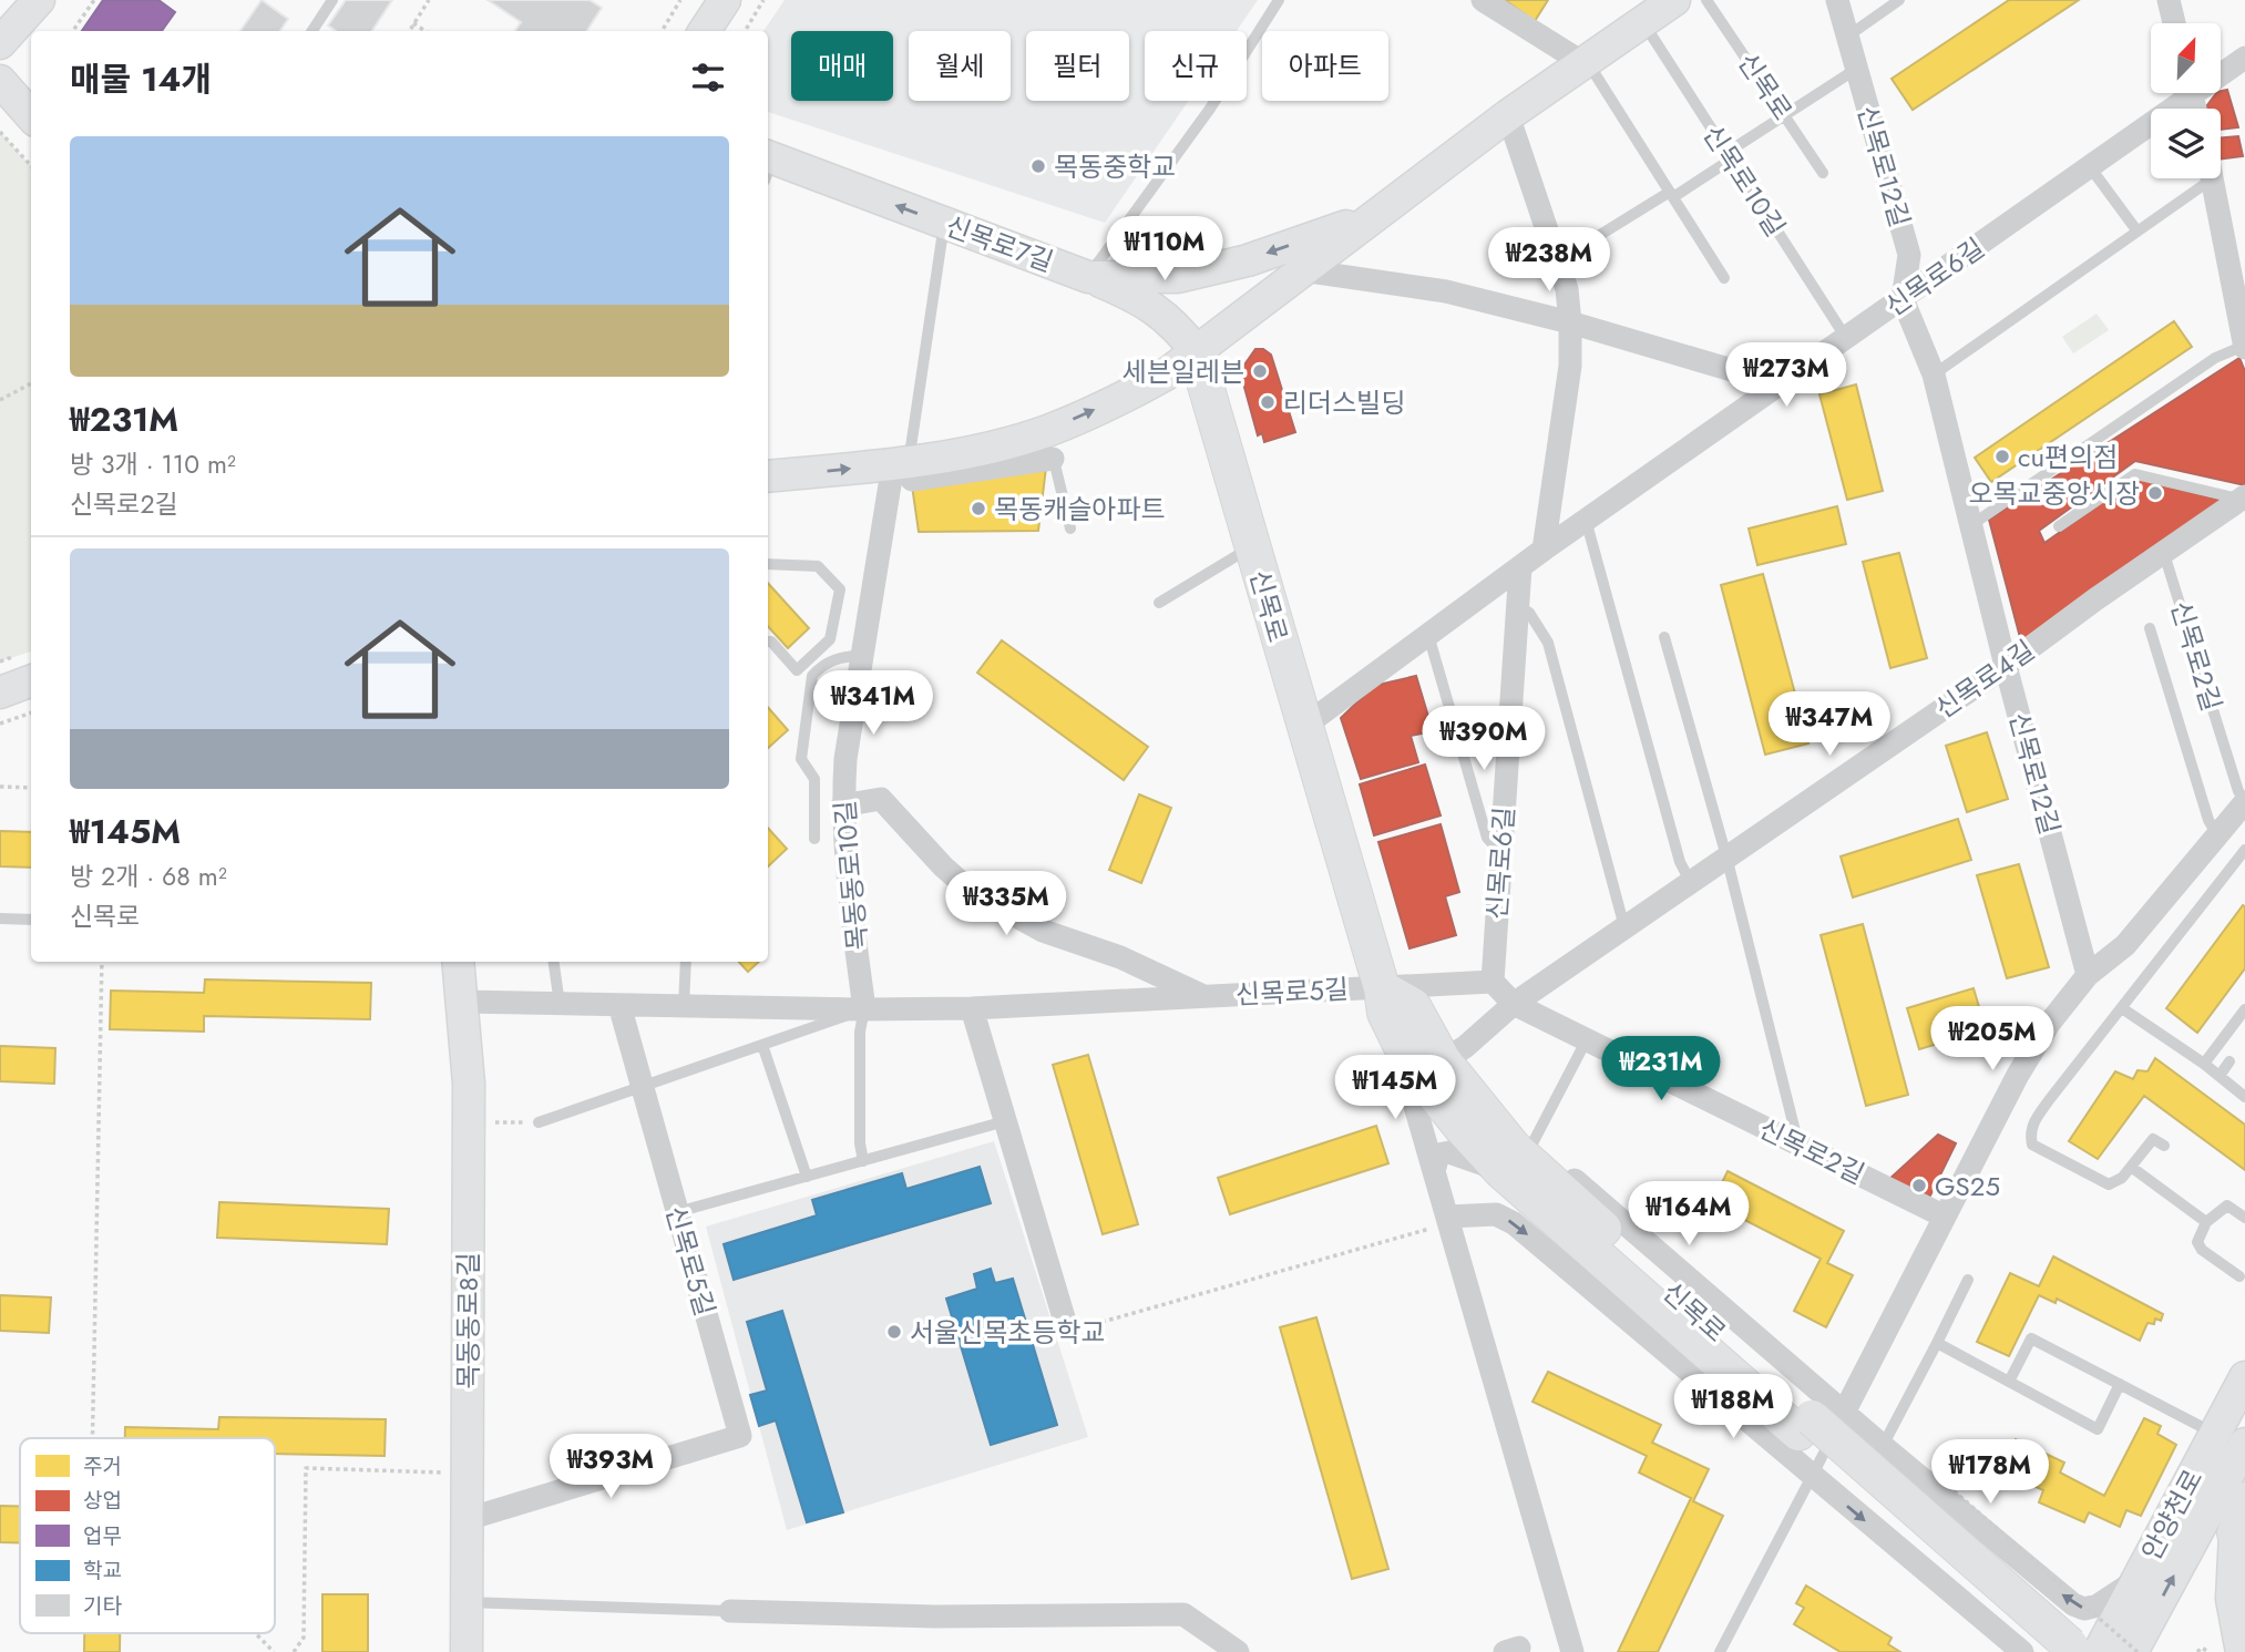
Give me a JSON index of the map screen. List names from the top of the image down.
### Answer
{
  "streets": {
    "main road": [
      "신목로",
      "신목로7길",
      "목동동로8길",
      "안양천로"
    ],
    "street": [
      "신목로12길",
      "신목로6길",
      "신목로2길",
      "신목로4길",
      "목동동로10길",
      "신목로5길"
    ],
    "lane": ["신목로10길"]
  },
  "crossings": [
    ["신목로", "신목로6길"],
    ["신목로", "신목로2길"],
    ["신목로", "신목로4길"],
    ["신목로", "신목로5길"],
    ["신목로", "안양천로"],
    ["신목로12길", "신목로6길"],
    ["신목로12길", "신목로2길"],
    ["신목로12길", "신목로4길"],
    ["신목로10길", "신목로6길"],
    ["신목로6길", "신목로2길"],
    ["신목로2길", "신목로4길"],
    ["목동동로10길", "신목로5길"],
    ["신목로5길", "목동동로8길"]
  ],
  "one_way": ["신목로7길"],
  "places": [
    "목동중학교",
    "세븐일레븐",
    "리더스빌딩",
    "cu편의점",
    "오목교중앙시장",
    "목동캐슬아파트",
    "GS25",
    "서울신목초등학교"
  ],
  "legend": [
    "주거",
    "상업",
    "업무",
    "학교",
    "기타"
  ],
  "north": "top right",
  "page": {
    "chip": [
      "매매",
      "월세",
      "필터",
      "신규",
      "아파트"
    ],
    "heading": "매물 14개",
    "list": [
      {
        "name": "₩231M",
        "note": "방 3개 · 110 m² · 신목로2길"
      },
      {
        "name": "₩145M",
        "note": "방 2개 · 68 m² · 신목로"
      }
    ],
    "price": [
      "₩110M",
      "₩238M",
      "₩273M",
      "₩341M",
      "₩347M",
      "₩390M",
      "₩335M",
      "₩205M",
      "₩231M",
      "₩145M",
      "₩164M",
      "₩188M",
      "₩393M",
      "₩178M"
    ]
  }
}
